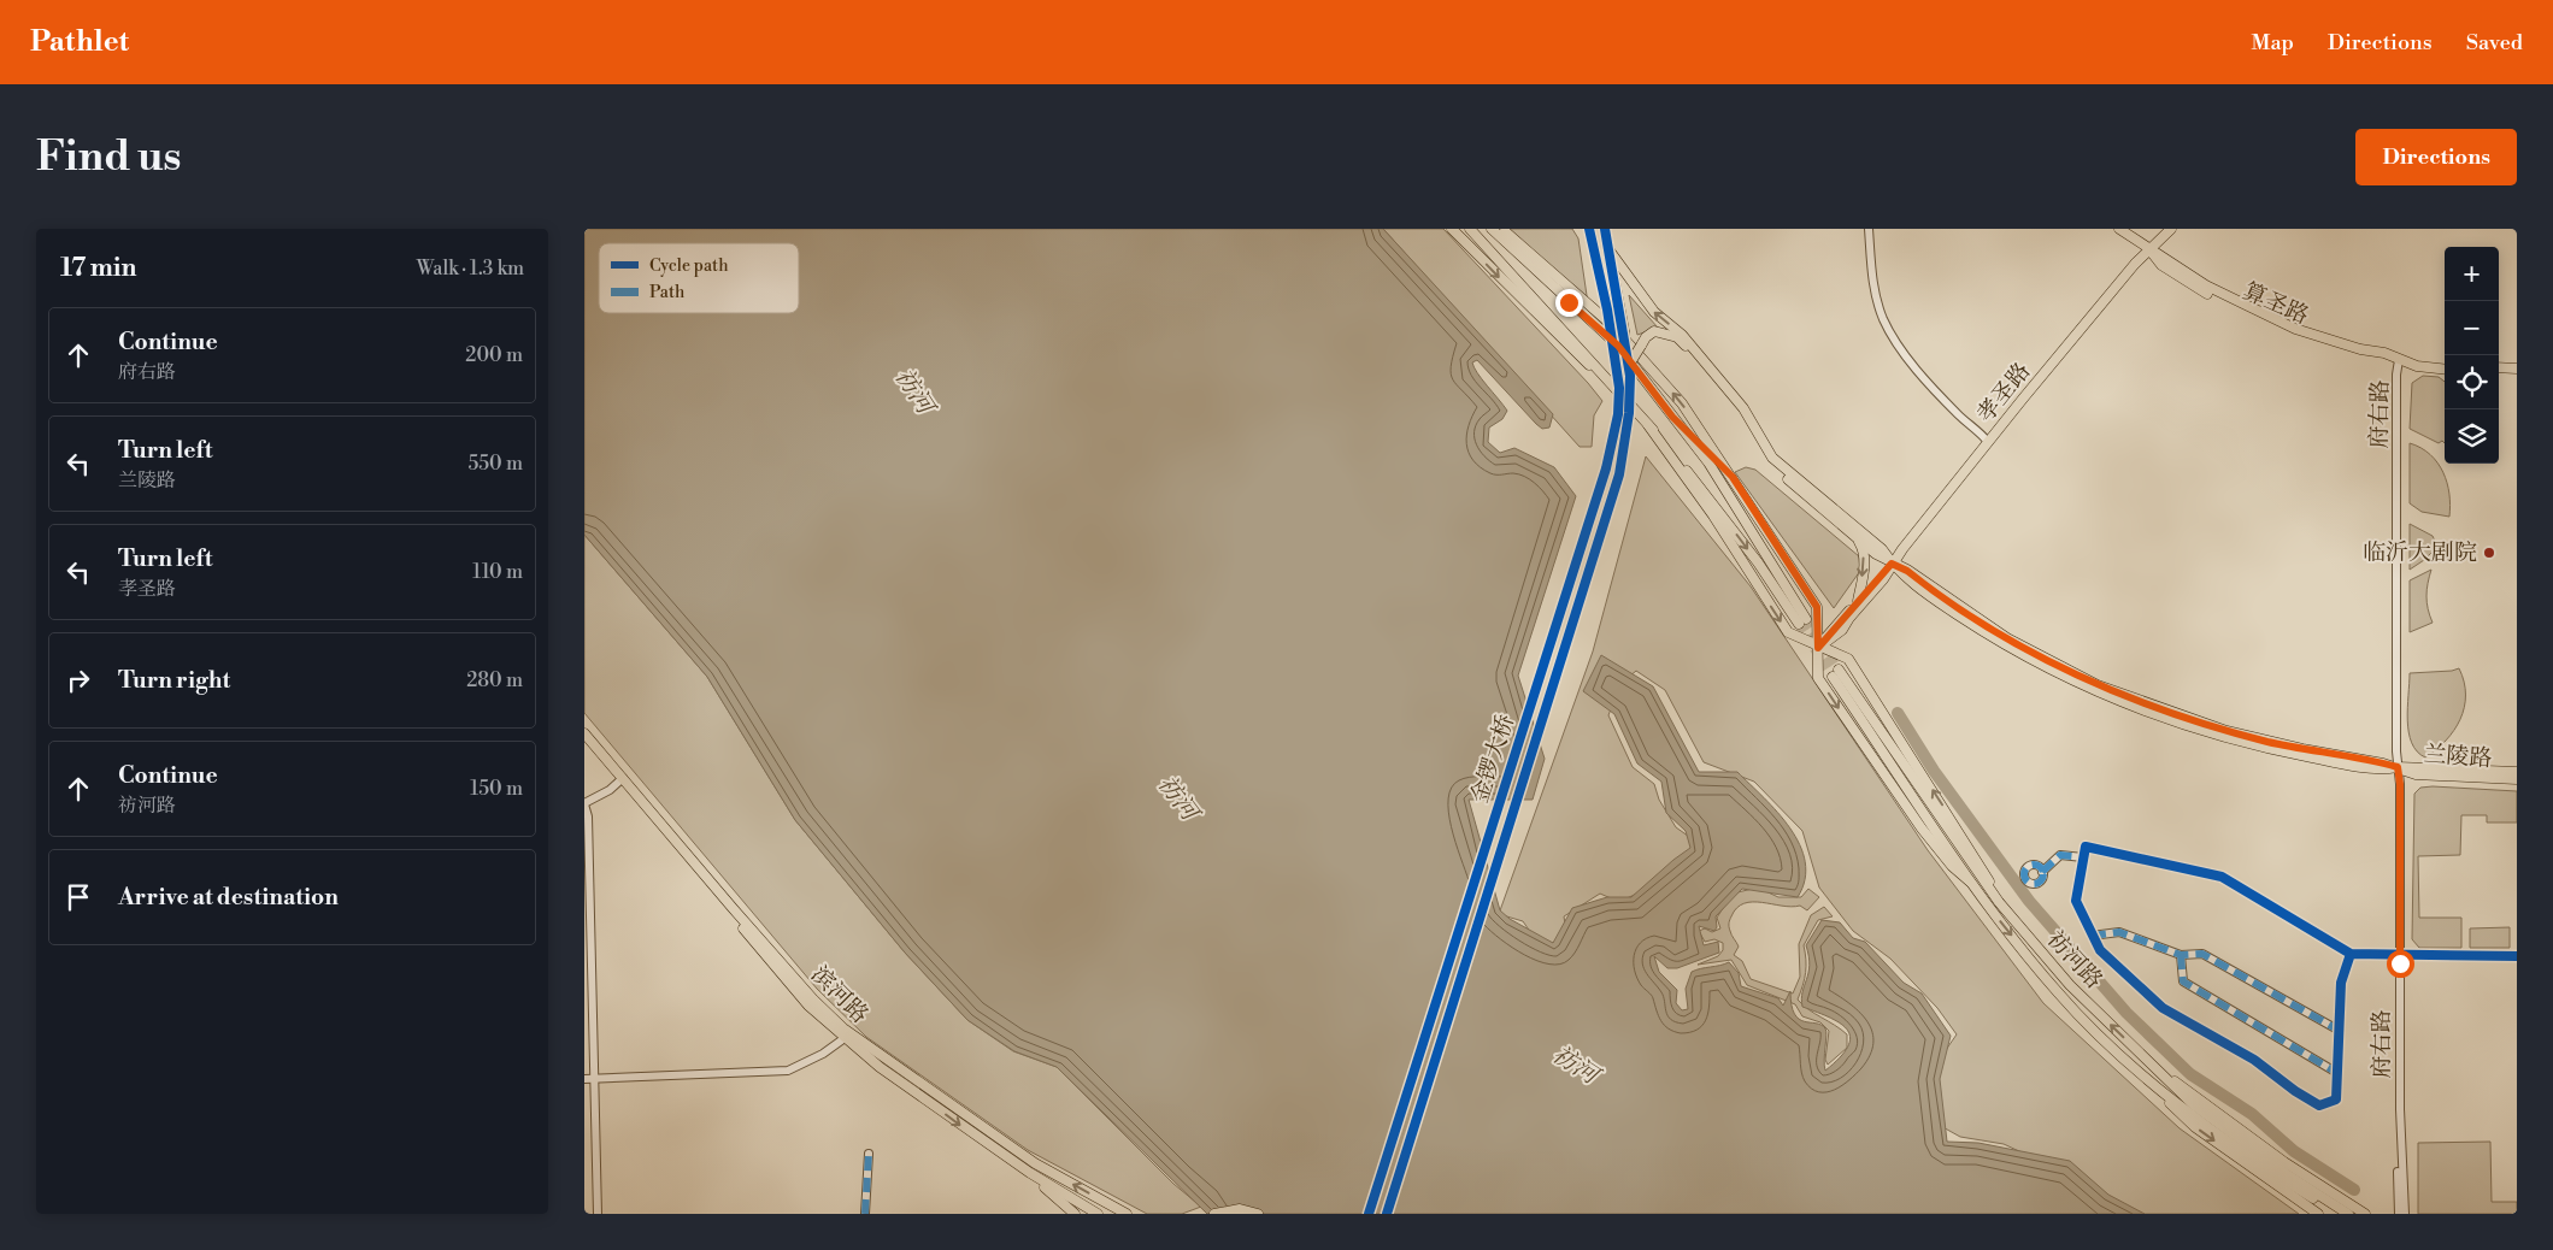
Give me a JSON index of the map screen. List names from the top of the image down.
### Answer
{
  "streets": {
    "main road": [
      "算圣路",
      "孝圣路",
      "兰陵路",
      "金锣大桥",
      "祊河路",
      "滨河路"
    ],
    "street": ["府右路"]
  },
  "crossings": [
    ["算圣路", "孝圣路"],
    ["算圣路", "府右路"],
    ["孝圣路", "兰陵路"],
    ["府右路", "兰陵路"]
  ],
  "water": ["祊河"],
  "places": ["临沂大剧院"],
  "legend": ["Cycle path", "Path"],
  "page": {
    "header": "Pathlet",
    "nav": ["Map", "Directions", "Saved"],
    "buttons": "Directions",
    "title": "Find us",
    "heading": ["17 min", "Walk · 1.3 km"],
    "map_buttons": ["+", "−"],
    "list": [
      ["Continue", "府右路", "200 m"],
      ["Turn left", "兰陵路", "550 m"],
      ["Turn left", "孝圣路", "110 m"],
      ["Turn right", "280 m"],
      ["Continue", "祊河路", "150 m"],
      "Arrive at destination"
    ]
  }
}
